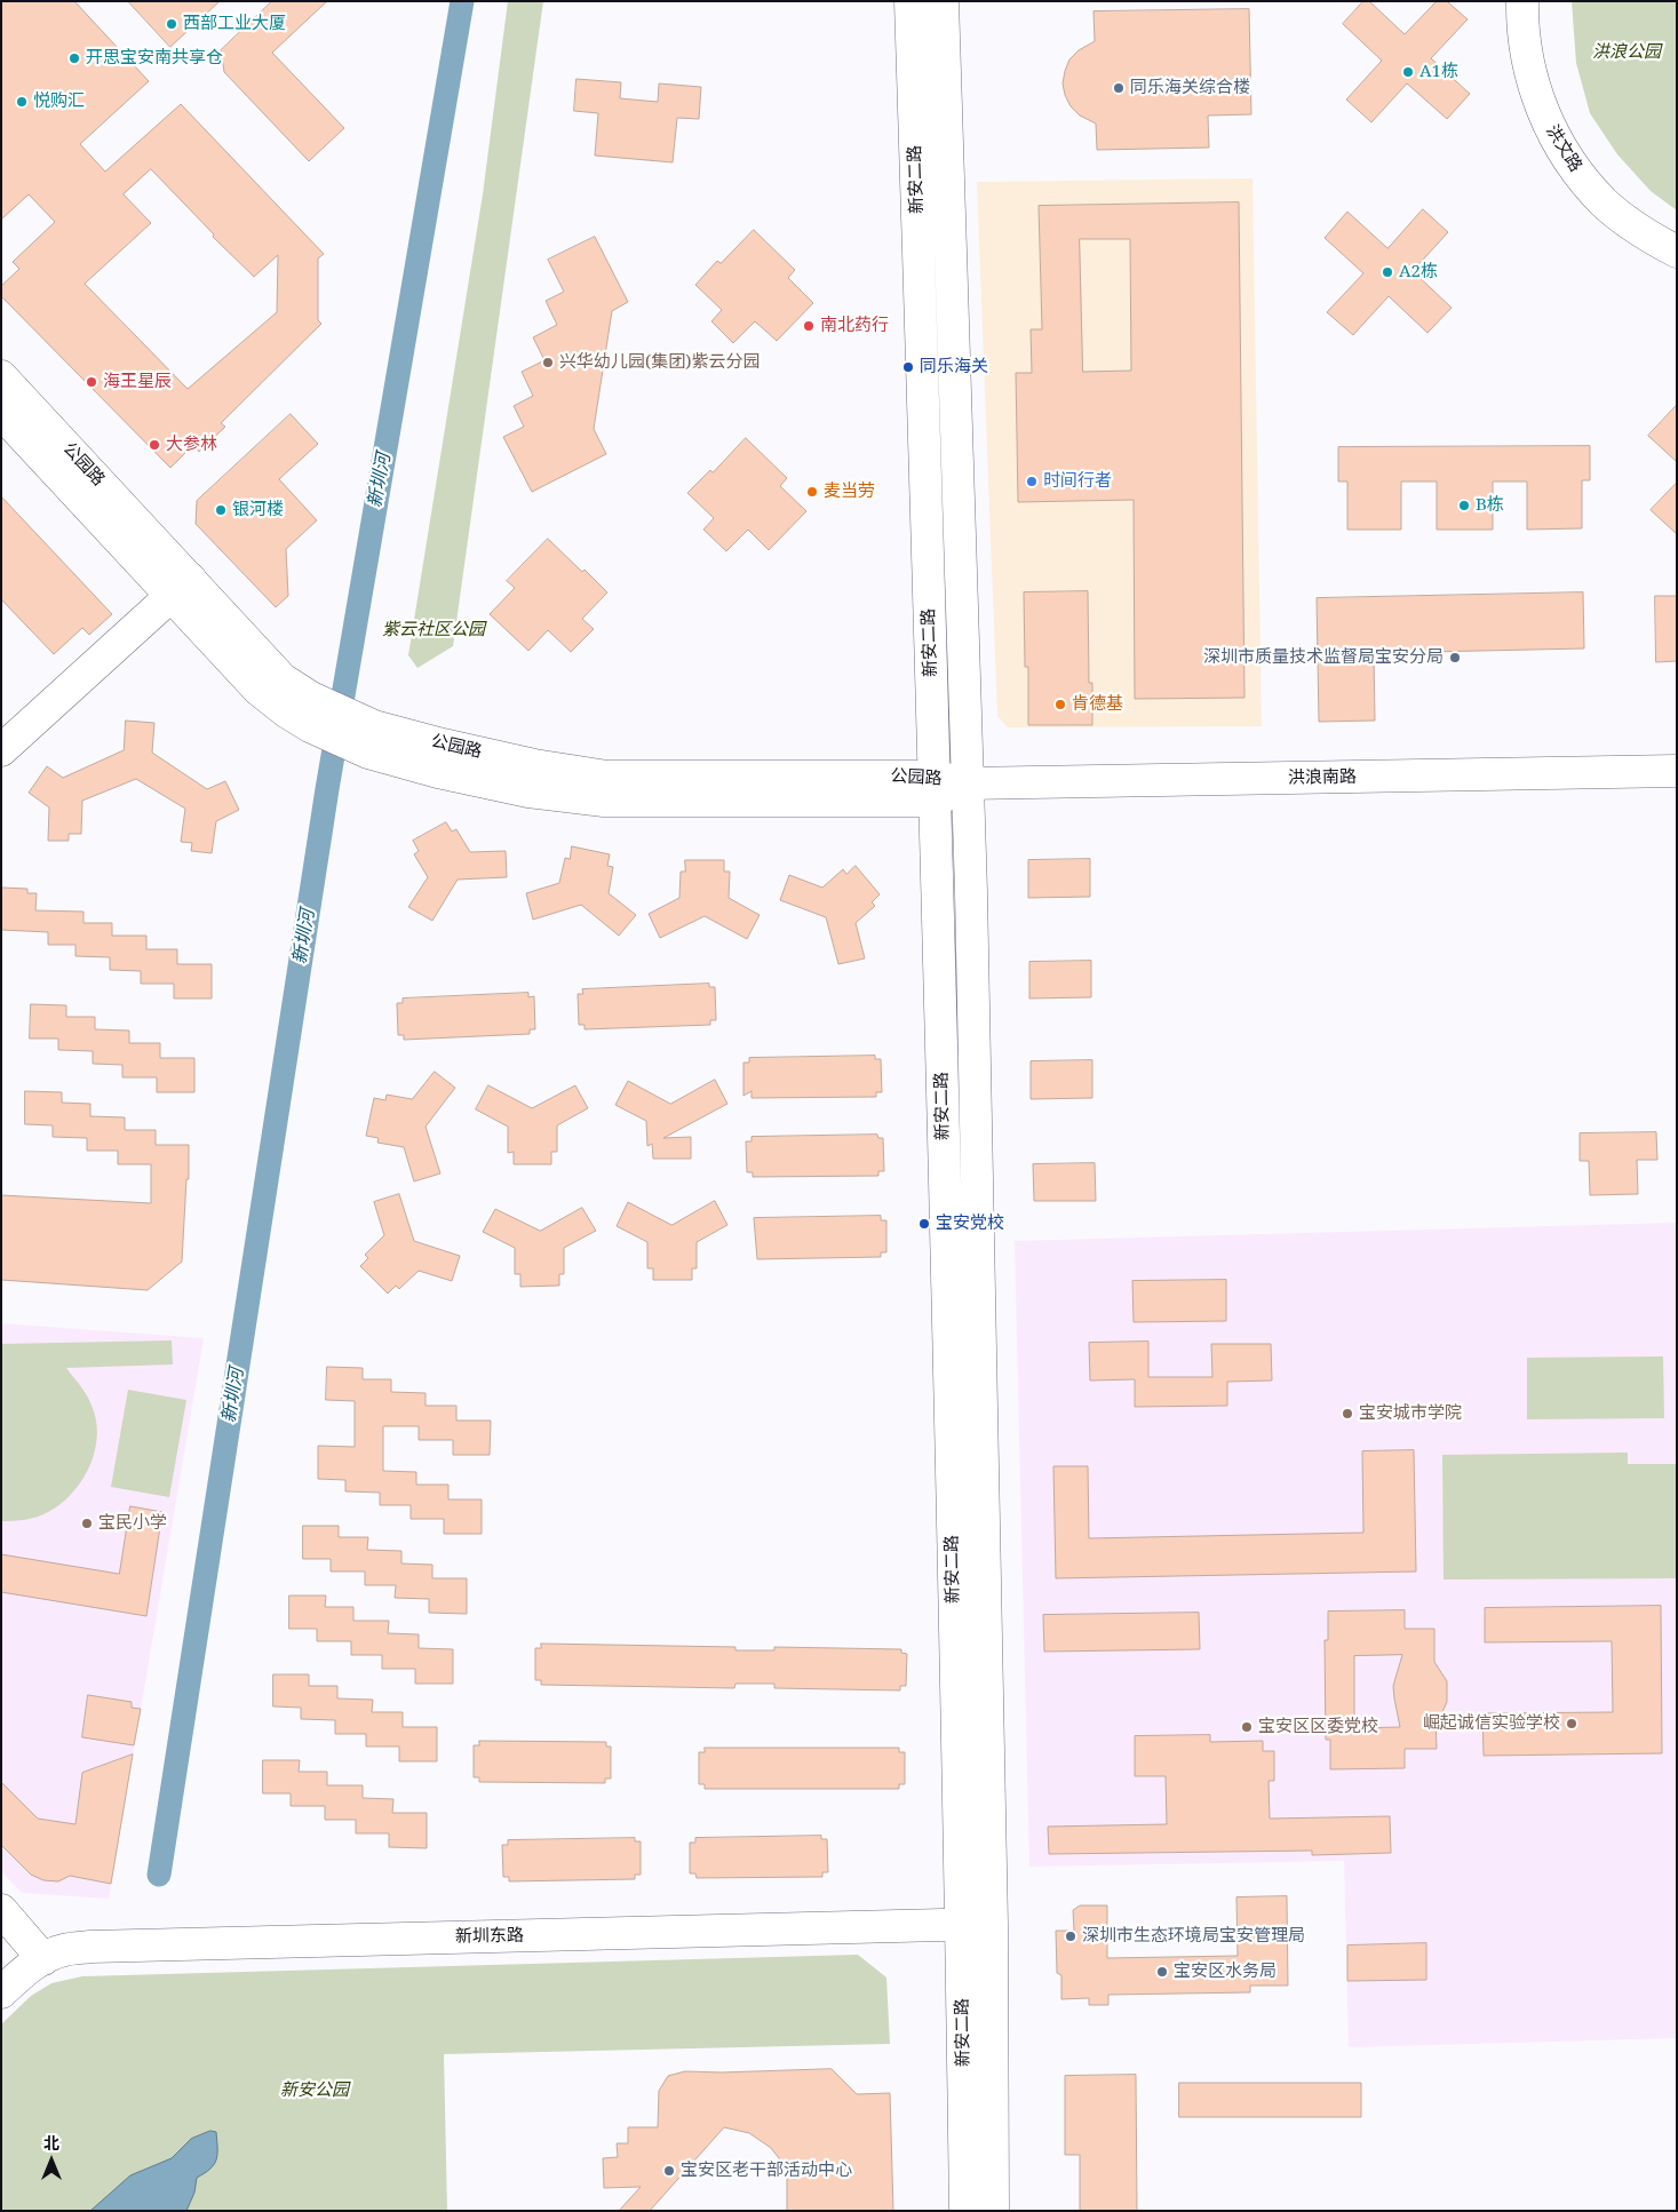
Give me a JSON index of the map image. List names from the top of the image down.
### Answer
{
  "streets": {
    "main road": [
      "洪文路",
      "新安二路",
      "公园路",
      "洪浪南路",
      "新圳东路"
    ]
  },
  "crossings": [
    ["新安二路", "公园路"],
    ["新安二路", "洪浪南路"],
    ["新安二路", "新圳东路"],
    ["公园路", "洪浪南路"]
  ],
  "water": ["新圳河"],
  "parks": ["洪浪公园", "紫云社区公园", "新安公园"],
  "places": [
    "西部工业大厦",
    "开思宝安南共享仓",
    "A1栋",
    "同乐海关综合楼",
    "悦购汇",
    "A2栋",
    "南北药行",
    "兴华幼儿园(集团)紫云分园",
    "同乐海关",
    "海王星辰",
    "大参林",
    "时间行者",
    "麦当劳",
    "B栋",
    "银河楼",
    "深圳市质量技术监督局宝安分局",
    "肯德基",
    "宝安党校",
    "宝安城市学院",
    "宝民小学",
    "崛起诚信实验学校",
    "宝安区区委党校",
    "深圳市生态环境局宝安管理局",
    "宝安区水务局",
    "宝安区老干部活动中心"
  ],
  "north": "top"
}
